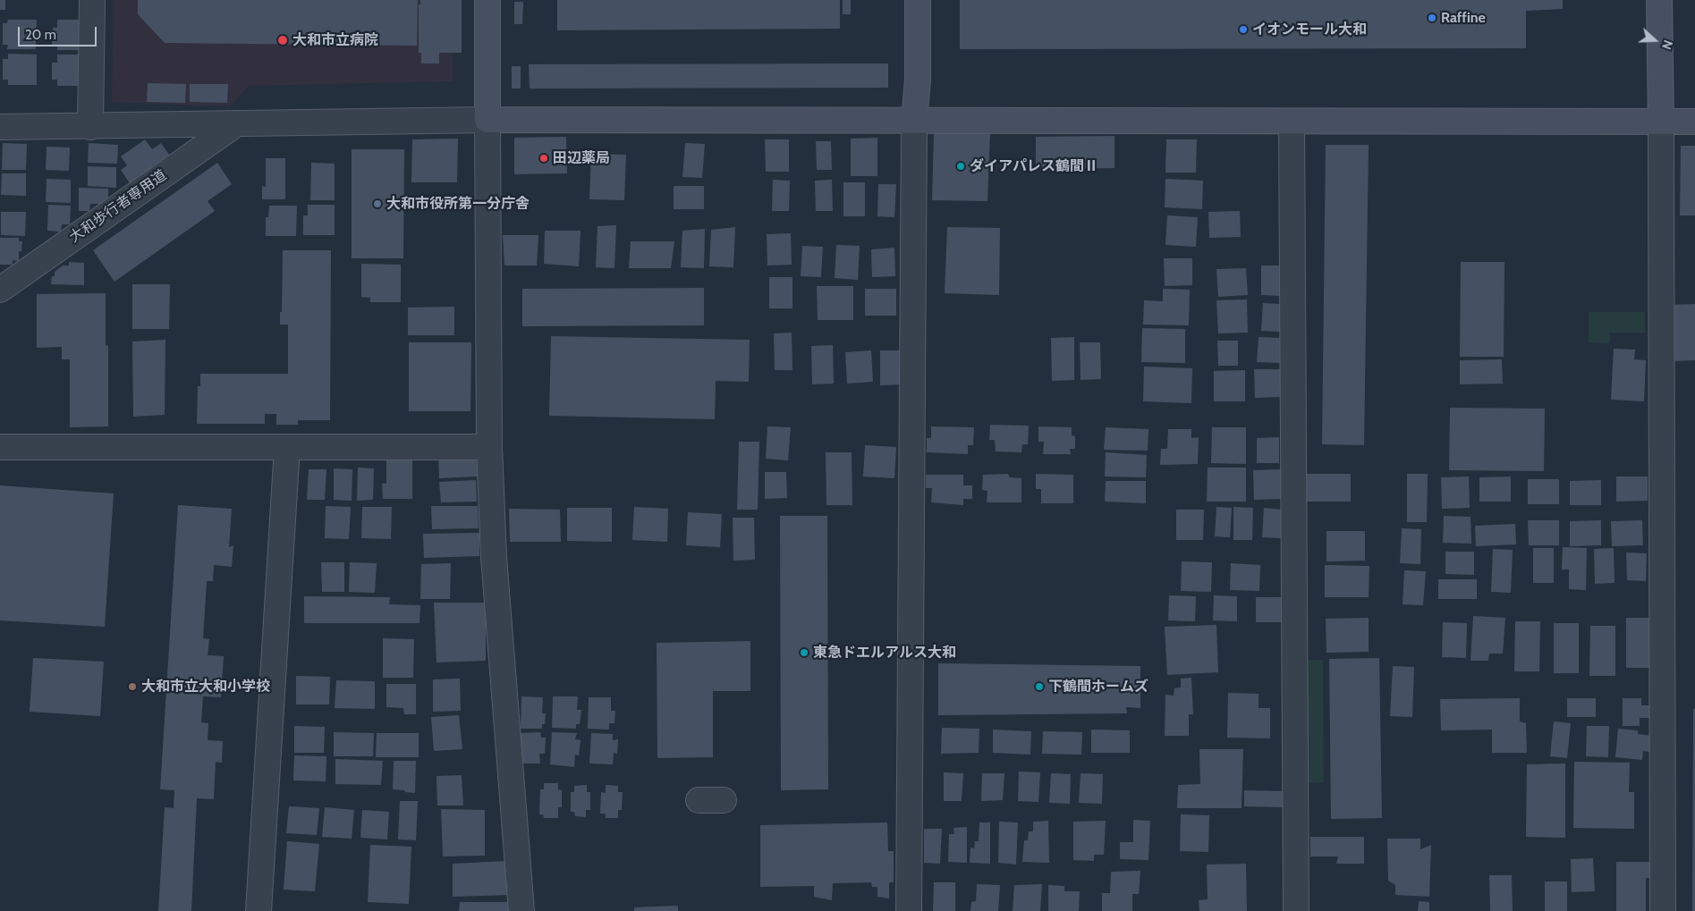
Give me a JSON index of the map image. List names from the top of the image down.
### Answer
{
  "streets": {
    "street": ["大和歩行者専用道"]
  },
  "places": [
    "Raffine",
    "イオンモール大和",
    "大和市立病院",
    "田辺薬局",
    "ダイアパレス鶴間Ⅱ",
    "大和市役所第一分庁舎",
    "東急ドエルアルス大和",
    "大和市立大和小学校",
    "下鶴間ホームズ"
  ],
  "scale_bar": "20 m",
  "north": "right"
}
